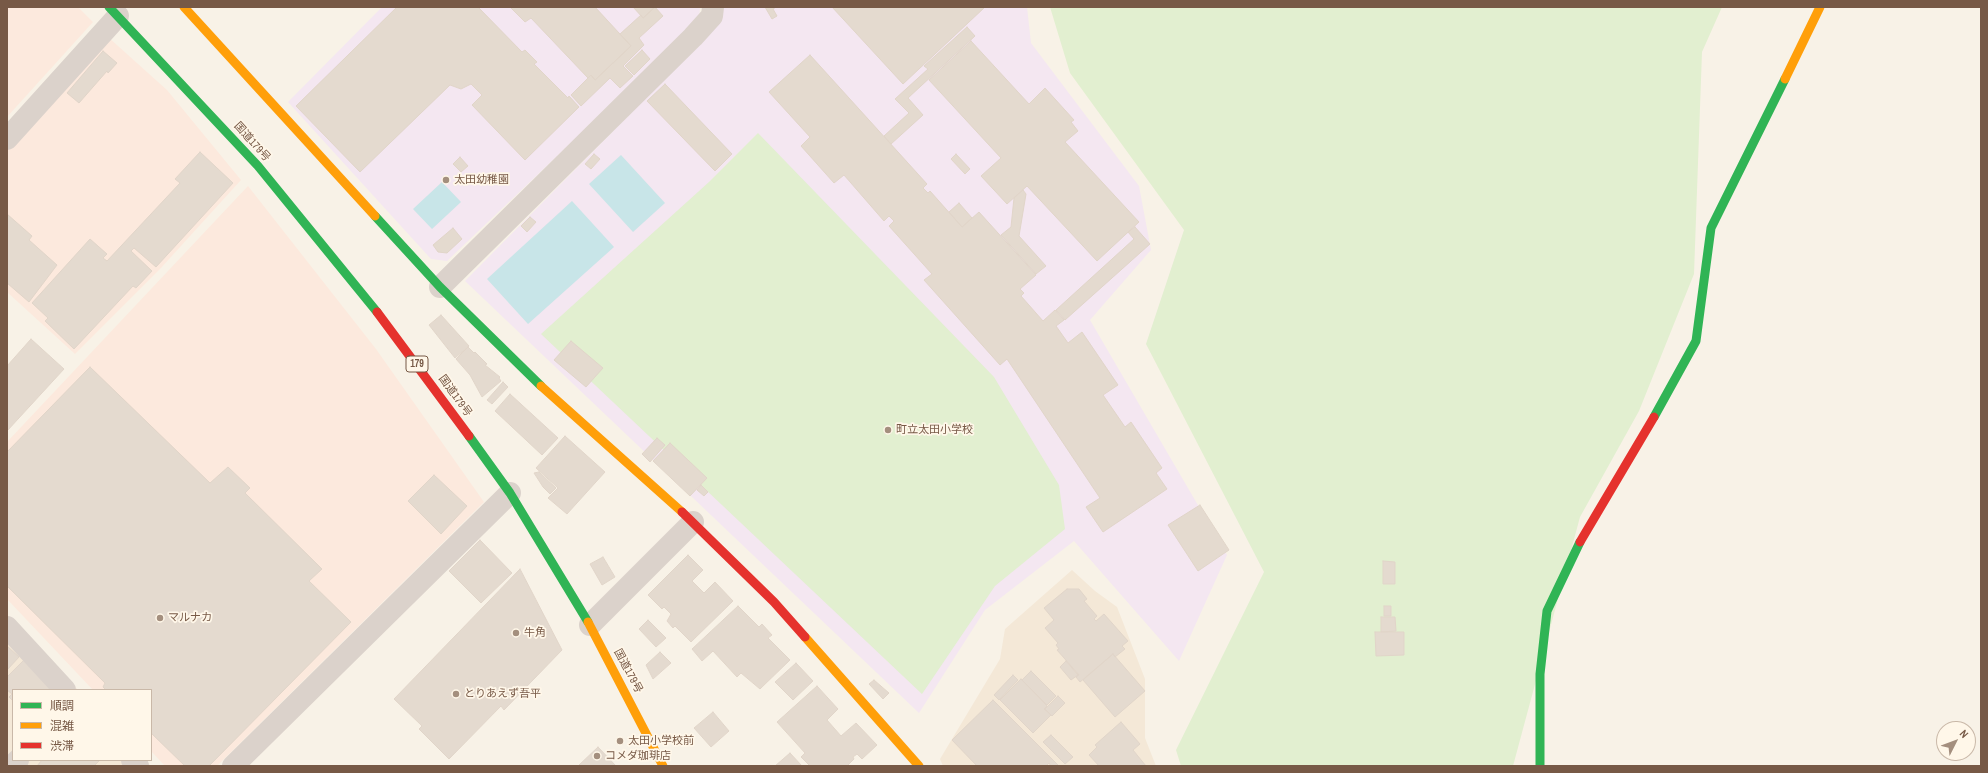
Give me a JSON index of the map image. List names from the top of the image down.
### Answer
{
  "streets": {
    "main road": ["国道179号", "179"]
  },
  "places": [
    "太田幼稚園",
    "町立太田小学校",
    "マルナカ",
    "牛角",
    "とりあえず吾平",
    "太田小学校前",
    "コメダ珈琲店"
  ],
  "legend": ["順調", "混雑", "渋滞"],
  "north": "top right"
}
